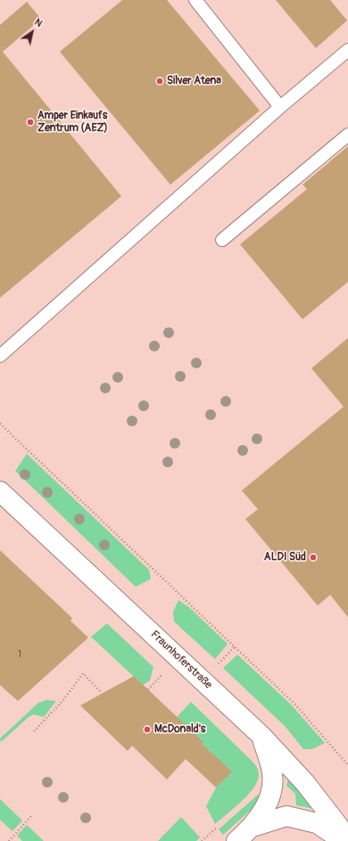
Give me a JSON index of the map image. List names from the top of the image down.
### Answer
{
  "streets": {
    "street": ["Fraunhoferstraße"]
  },
  "places": [
    "Silver Atena",
    "Amper Einkaufs Zentrum (AEZ)",
    "ALDI Süd",
    "McDonald's"
  ],
  "house_numbers": ["1"],
  "north": "top right"
}
